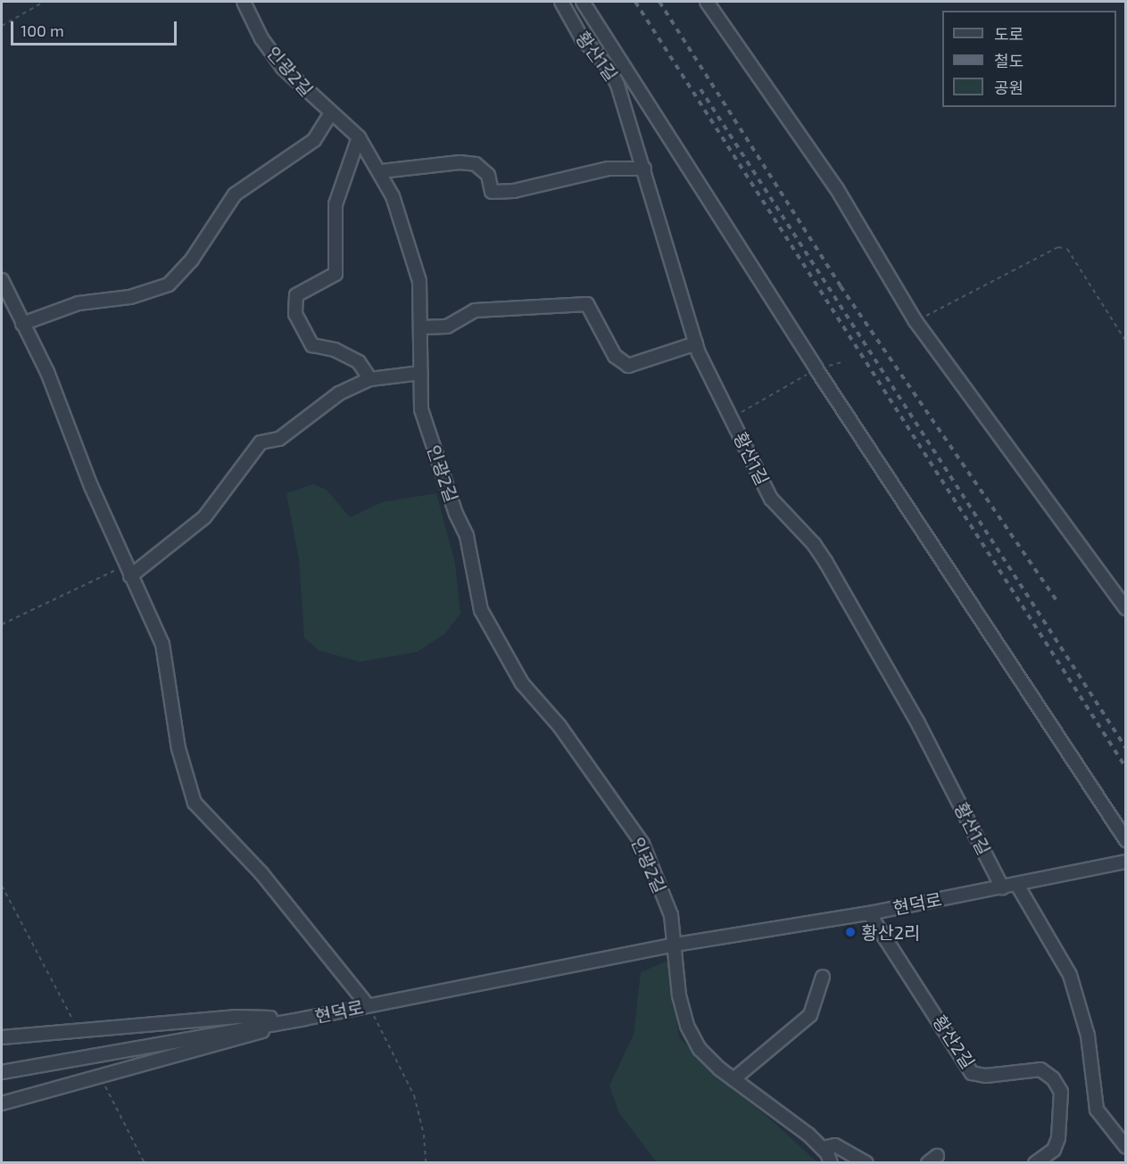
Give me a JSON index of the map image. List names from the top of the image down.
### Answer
{
  "streets": {
    "street": [
      "황산1길",
      "인광2길",
      "현덕로",
      "황산2길"
    ]
  },
  "crossings": [
    ["황산1길", "현덕로"],
    ["인광2길", "현덕로"],
    ["현덕로", "황산2길"]
  ],
  "places": ["황산2리"],
  "legend": ["도로", "철도", "공원"],
  "scale_bar": "100 m"
}
